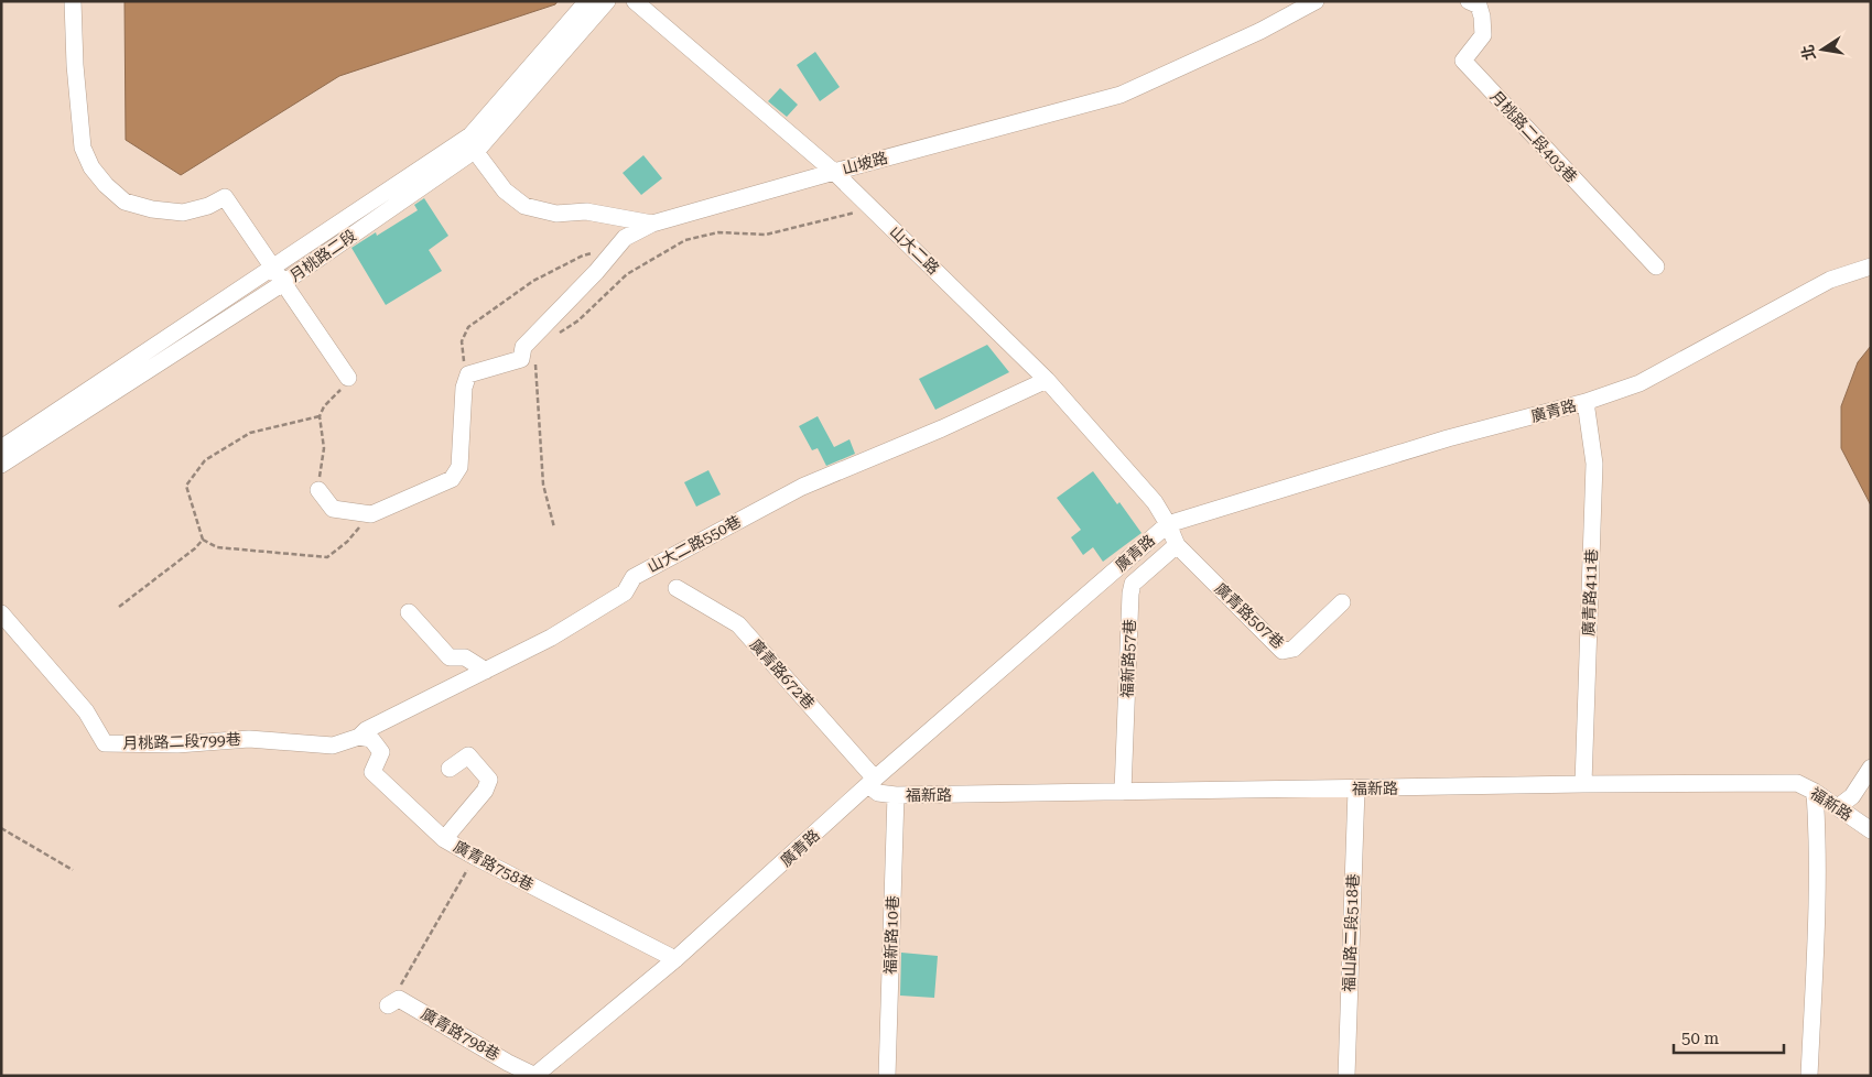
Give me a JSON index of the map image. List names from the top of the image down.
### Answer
{
  "streets": {
    "street": [
      "月桃路二段403巷",
      "山坡路",
      "山大二路",
      "月桃路二段",
      "廣青路",
      "山大二路550巷",
      "廣青路411巷",
      "廣青路507巷",
      "福新路57巷",
      "廣青路672巷",
      "月桃路二段799巷",
      "福新路",
      "廣青路758巷",
      "福山路二段518巷",
      "福新路10巷",
      "廣青路798巷"
    ]
  },
  "crossings": [
    ["山坡路", "山大二路"],
    ["山大二路", "廣青路"],
    ["山大二路", "山大二路550巷"],
    ["山大二路", "廣青路507巷"],
    ["廣青路", "廣青路411巷"],
    ["廣青路", "廣青路507巷"],
    ["廣青路", "廣青路672巷"],
    ["廣青路", "福新路"],
    ["廣青路", "廣青路758巷"],
    ["廣青路", "廣青路798巷"],
    ["山大二路550巷", "月桃路二段799巷"],
    ["山大二路550巷", "廣青路758巷"],
    ["廣青路411巷", "福新路"],
    ["廣青路507巷", "福新路57巷"],
    ["福新路57巷", "福新路"],
    ["廣青路672巷", "福新路"],
    ["月桃路二段799巷", "廣青路758巷"],
    ["福新路", "福山路二段518巷"],
    ["福新路", "福新路10巷"]
  ],
  "scale_bar": "50 m",
  "north": "left"
}
